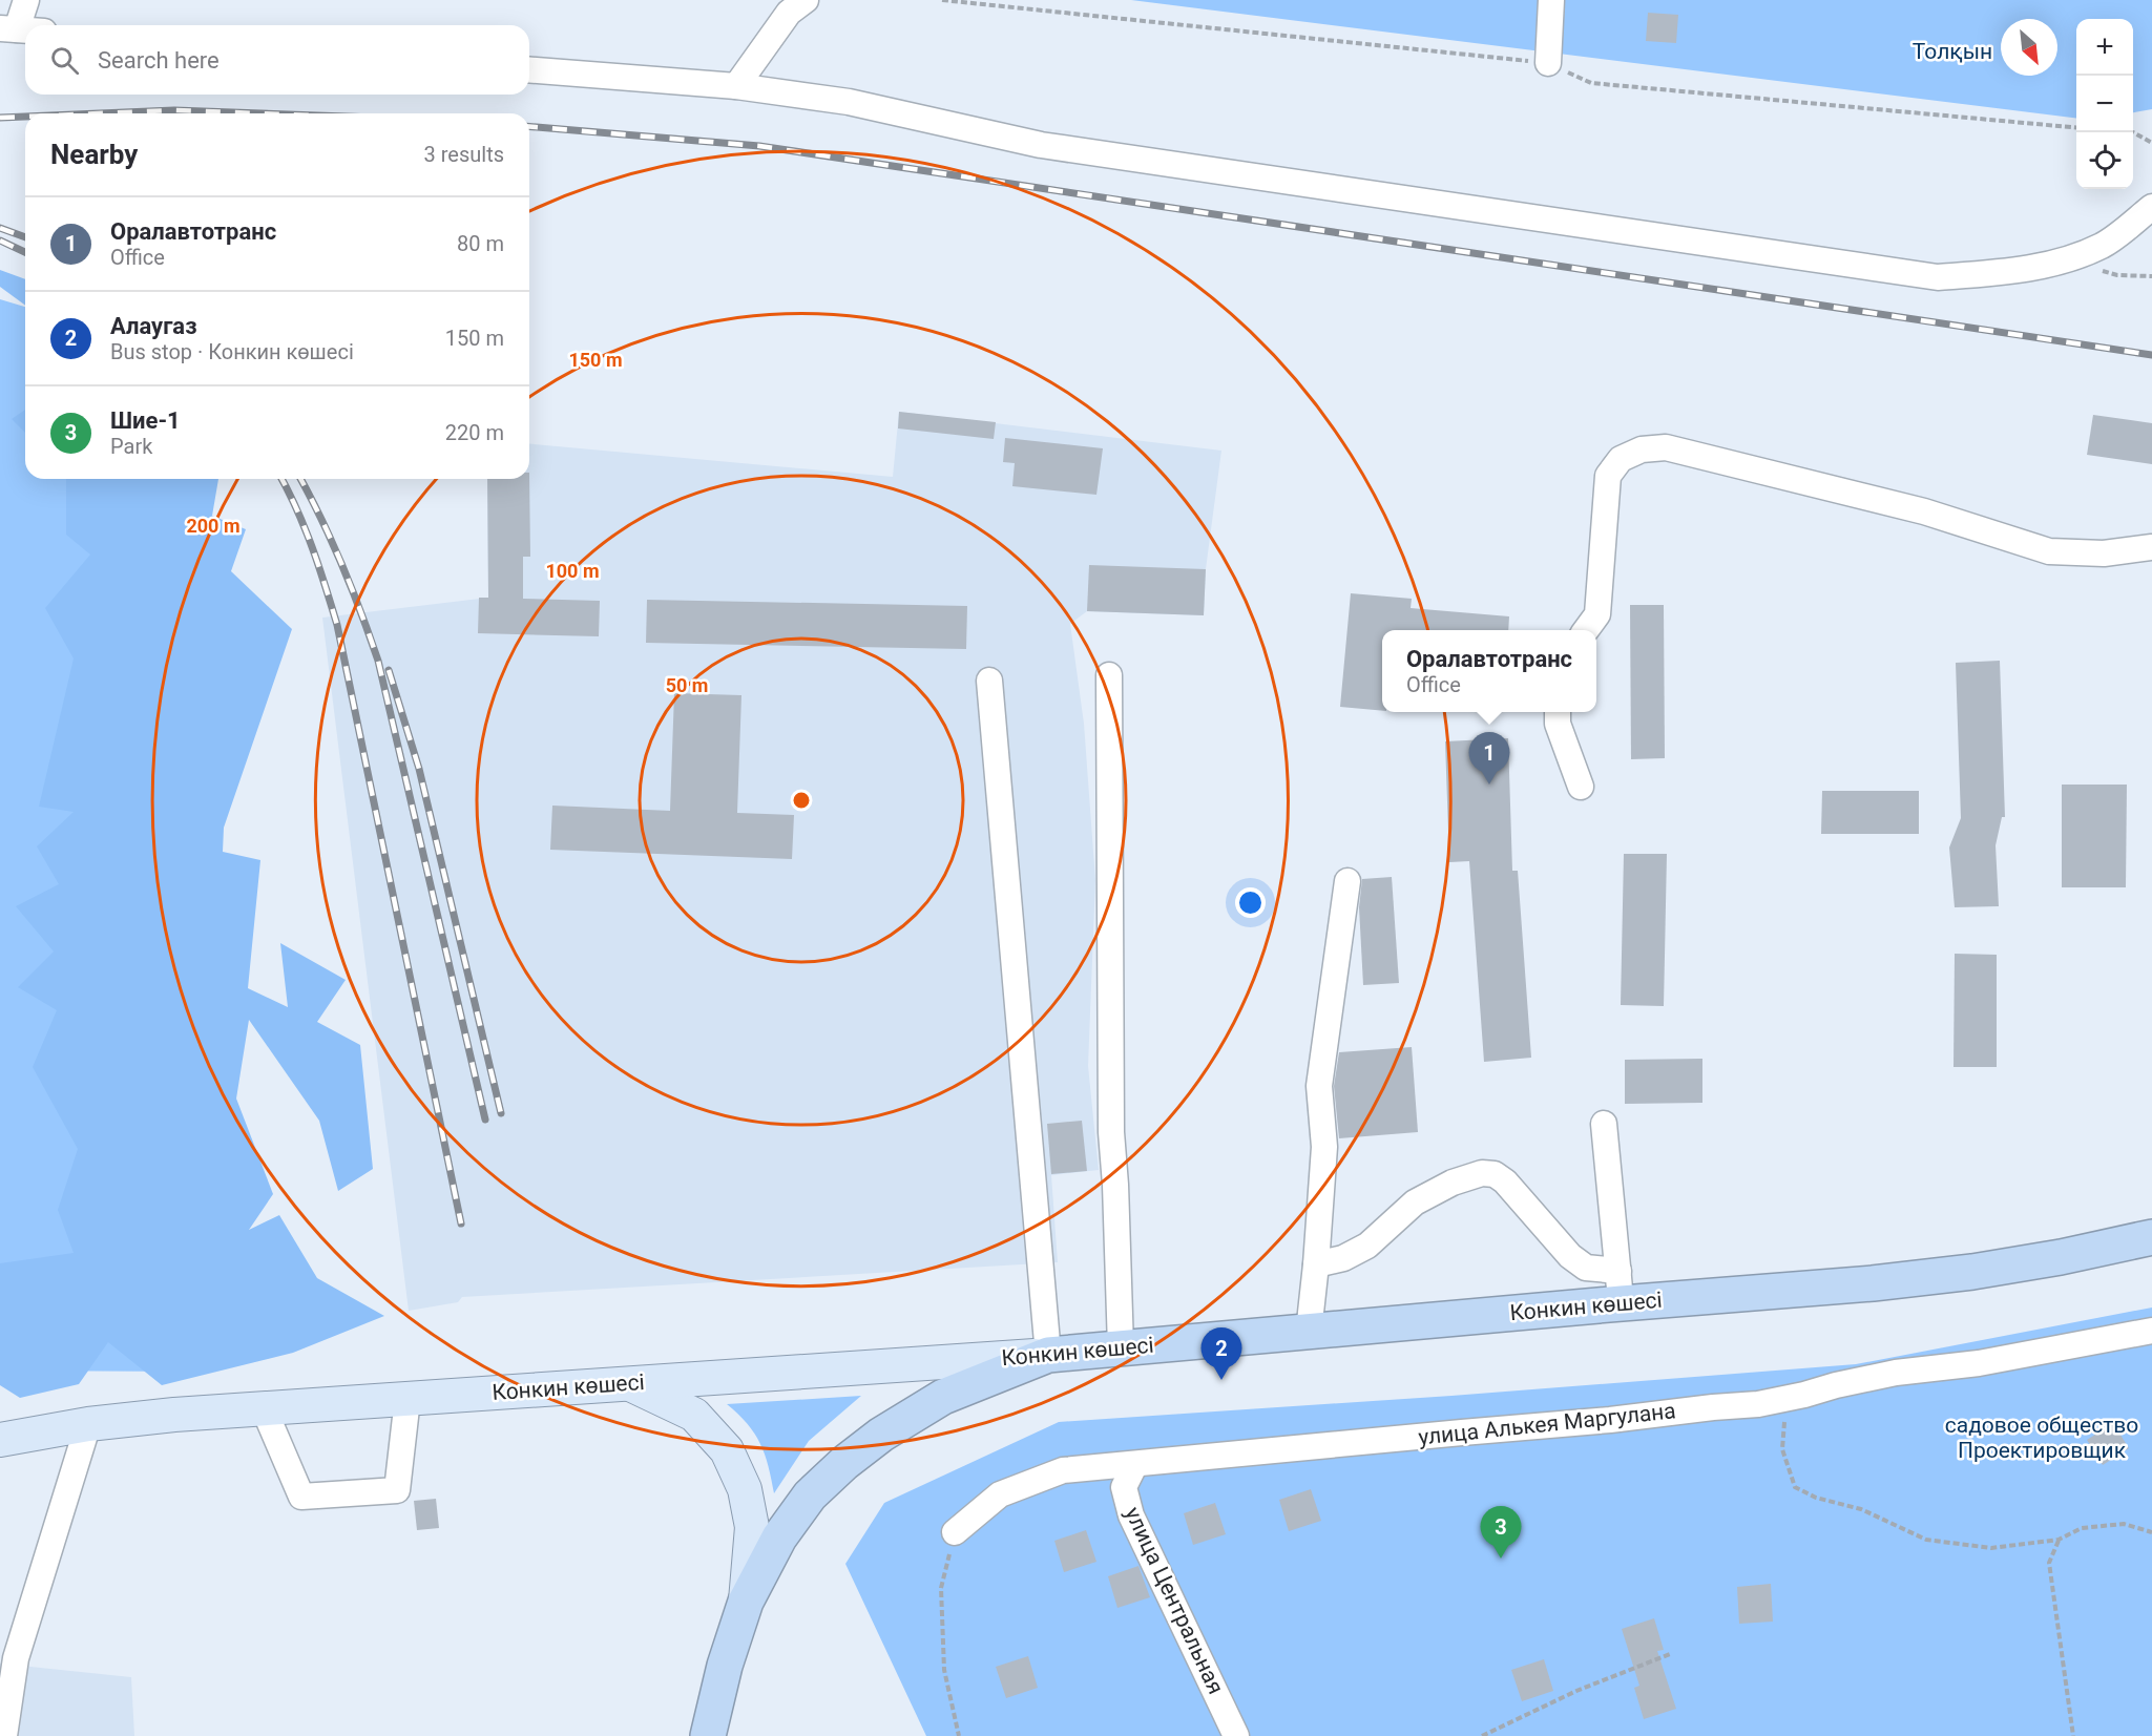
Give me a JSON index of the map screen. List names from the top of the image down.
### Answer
{
  "streets": {
    "highway": ["Конкин көшесі"],
    "street": ["улица Алькея Маргулана", "улица Центральная"]
  },
  "crossings": [
    ["улица Алькея Маргулана", "улица Центральная"]
  ],
  "parks": ["Толқын", "садовое общество Проектировщик"],
  "north": "bottom right",
  "page": {
    "map_buttons": ["+", "−"],
    "search": "Search here",
    "heading": ["Nearby", "3 results"],
    "list": [
      {
        "mark": "1",
        "name": "Оралавтотранс",
        "note": "Office",
        "value": "80 m"
      },
      {
        "mark": "2",
        "name": "Алаугаз",
        "note": "Bus stop · Конкин көшесі",
        "value": "150 m"
      },
      {
        "mark": "3",
        "name": "Шие-1",
        "note": "Park",
        "value": "220 m"
      }
    ],
    "popup": ["Оралавтотранс", "Office"],
    "pins": ["1", "2", "3"]
  },
  "rings": [
    "150 m",
    "200 m",
    "100 m",
    "50 m"
  ]
}
